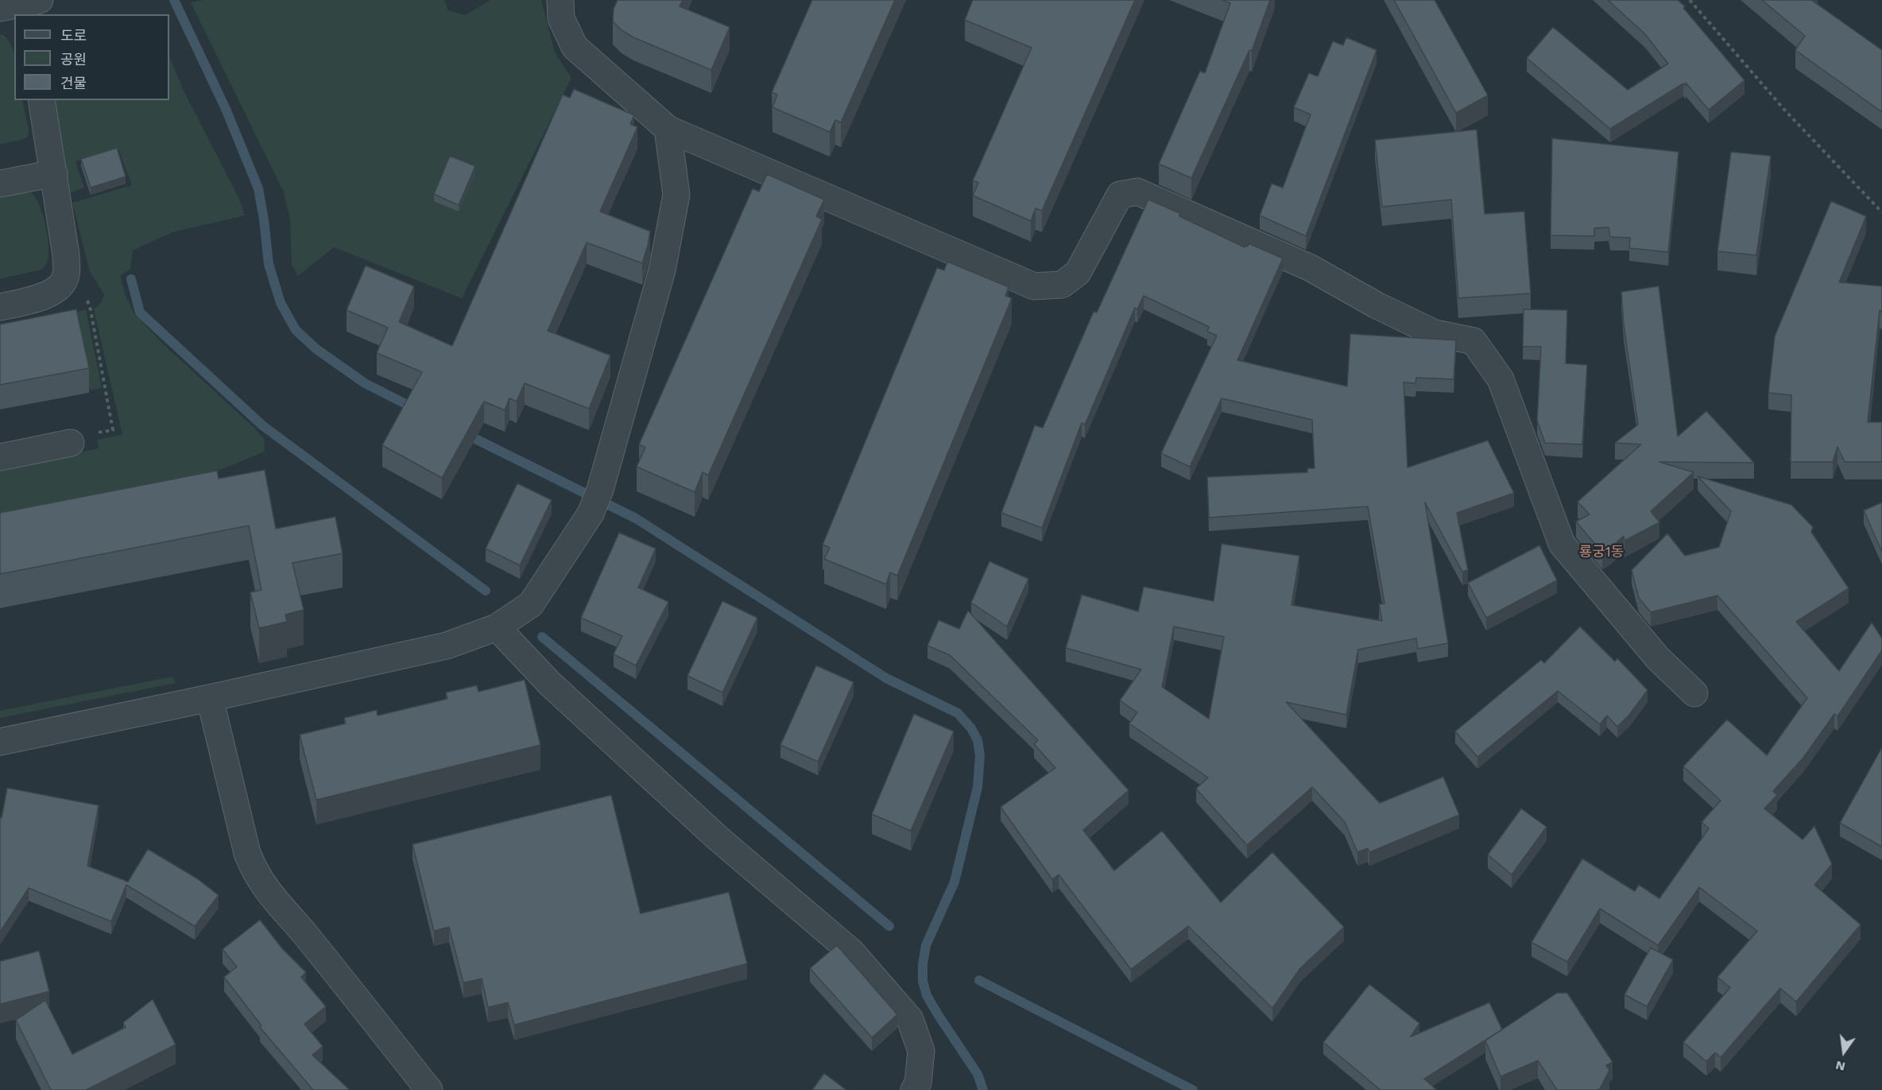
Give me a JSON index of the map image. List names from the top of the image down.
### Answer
{
  "districts": ["룡궁1동"],
  "legend": ["도로", "공원", "건물"],
  "north": "bottom"
}
